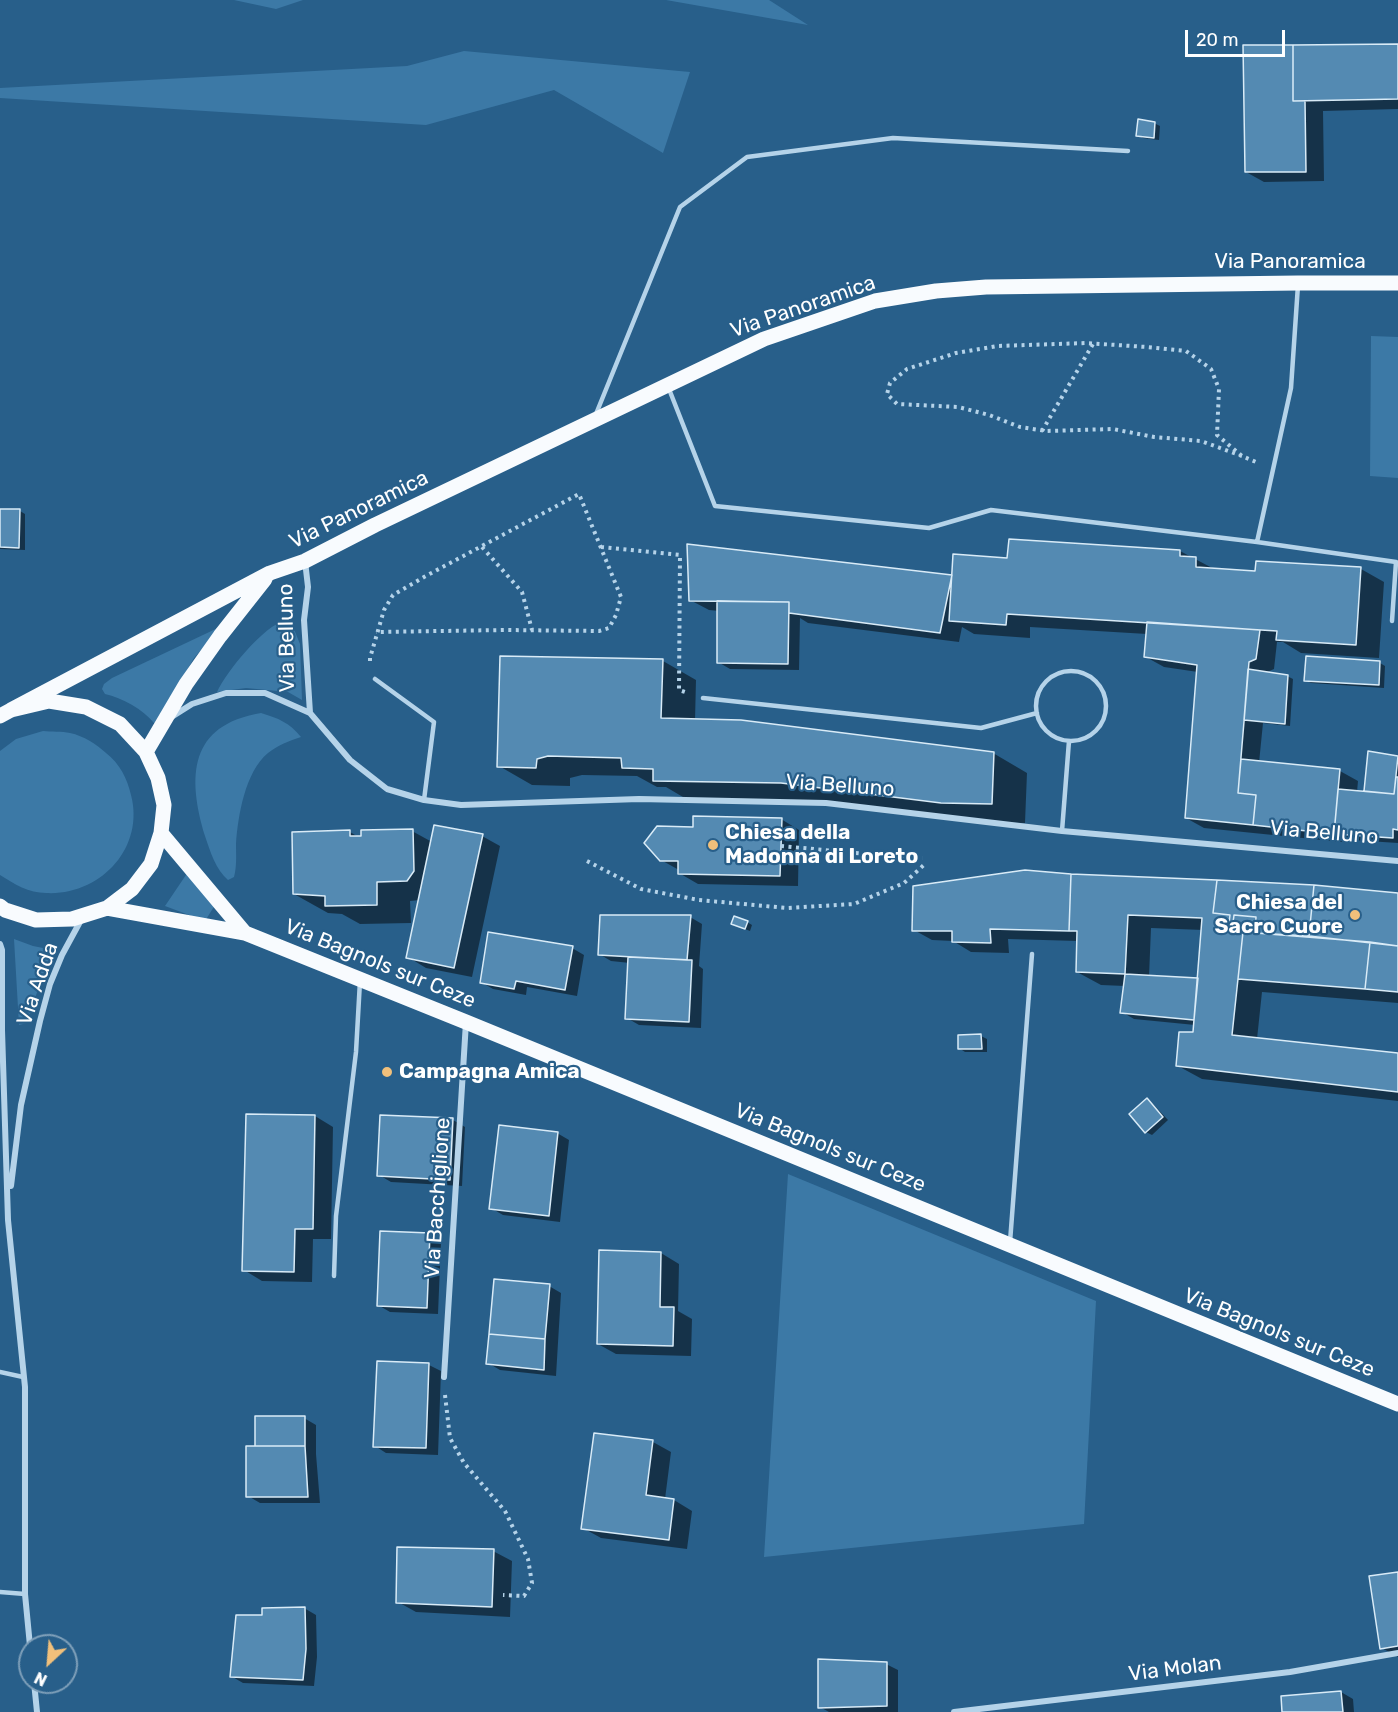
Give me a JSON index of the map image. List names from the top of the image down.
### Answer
{
  "streets": {
    "main road": ["Via Panoramica", "Via Bagnols sur Ceze"],
    "street": [
      "Via Belluno",
      "Via Adda",
      "Via Bacchiglione",
      "Via Molan"
    ]
  },
  "crossings": [
    ["Via Panoramica", "Via Belluno"],
    ["Via Bagnols sur Ceze", "Via Bacchiglione"]
  ],
  "places": ["Chiesa della Madonna di Loreto", "Chiesa del Sacro Cuore", "Campagna Amica"],
  "scale_bar": "20 m",
  "north": "bottom left"
}
